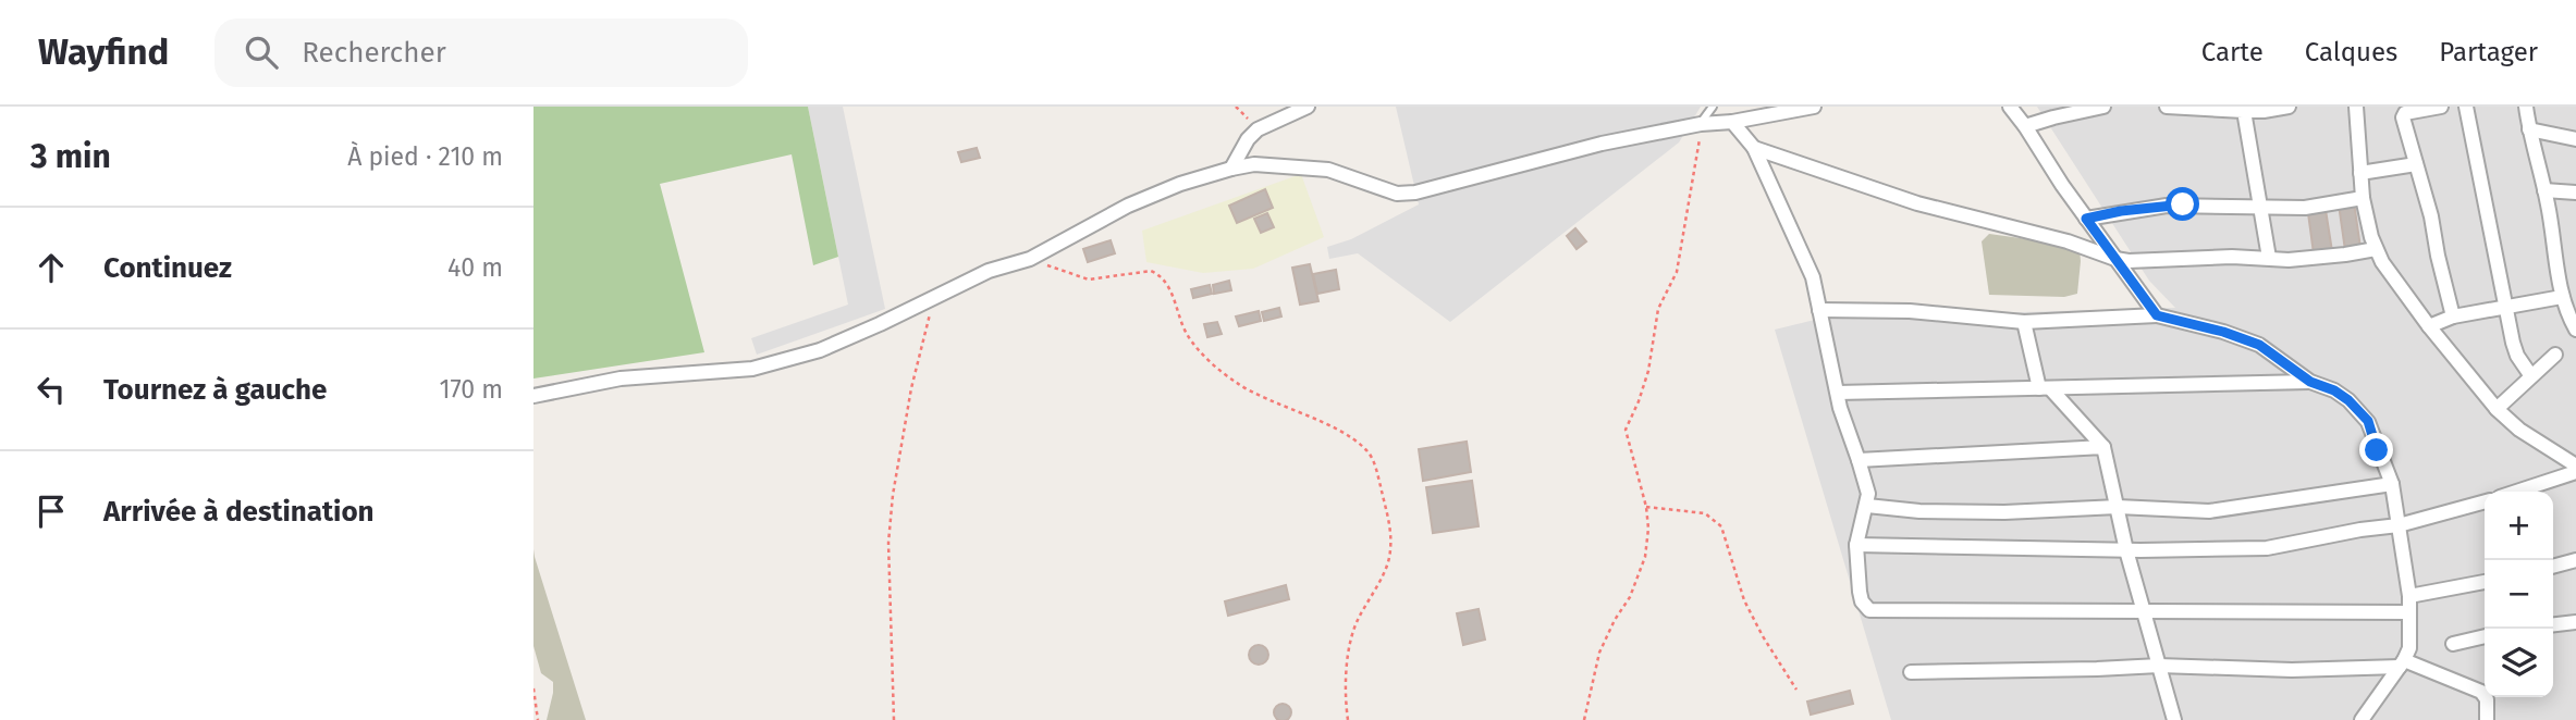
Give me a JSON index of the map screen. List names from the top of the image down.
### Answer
{
  "page": {
    "header": "Wayfind",
    "search": "Rechercher",
    "nav": ["Carte", "Calques", "Partager"],
    "heading": ["3 min", "À pied · 210 m"],
    "list": [
      ["Continuez", "40 m"],
      ["Tournez à gauche", "170 m"],
      "Arrivée à destination"
    ],
    "map_buttons": ["+", "−"]
  }
}
